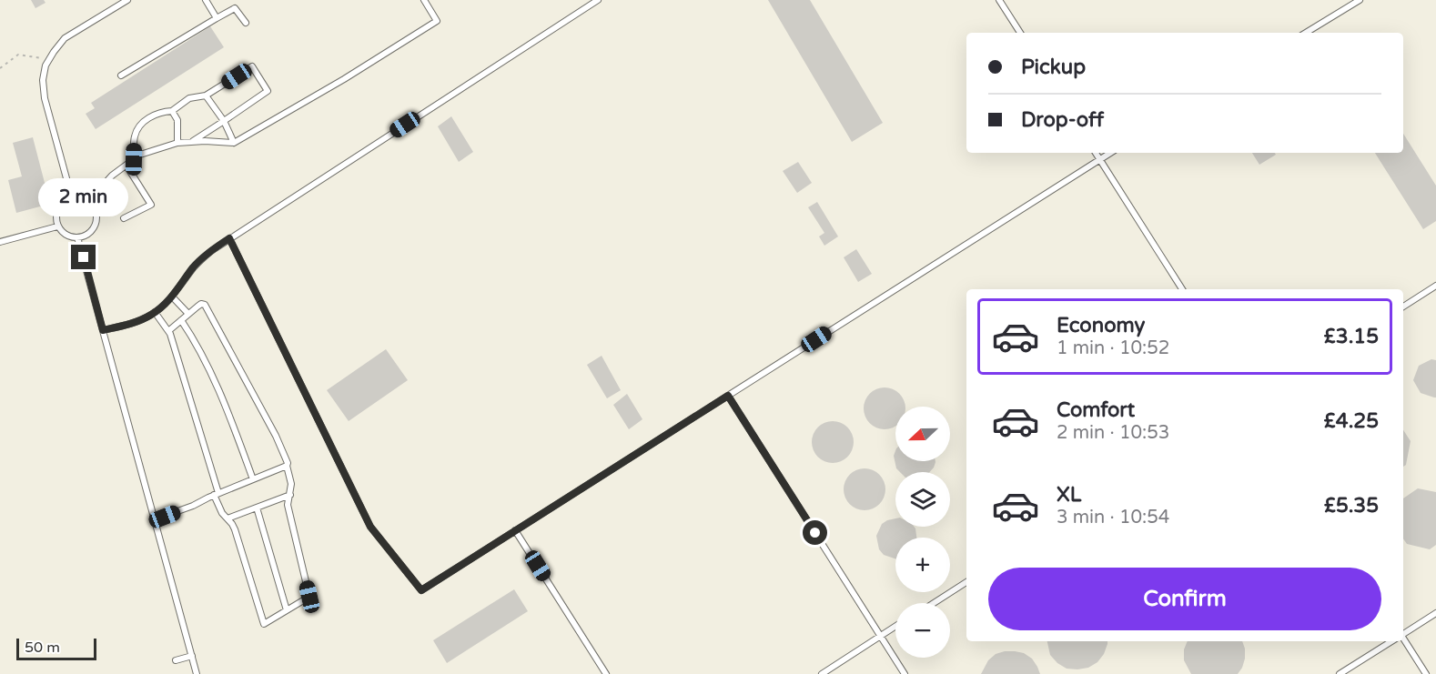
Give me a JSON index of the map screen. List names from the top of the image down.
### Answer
{
  "scale_bar": "50 m",
  "north": "left",
  "page": {
    "banner": ["Pickup", "Drop-off"],
    "bubble": "2 min",
    "list": [
      {
        "name": "Economy",
        "note": "1 min · 10:52",
        "value": "£3.15"
      },
      {
        "name": "Comfort",
        "note": "2 min · 10:53",
        "value": "£4.25"
      },
      {
        "name": "XL",
        "note": "3 min · 10:54",
        "value": "£5.35"
      }
    ],
    "map_buttons": ["+", "−"],
    "buttons": "Confirm",
    "scale": "50 m"
  }
}
